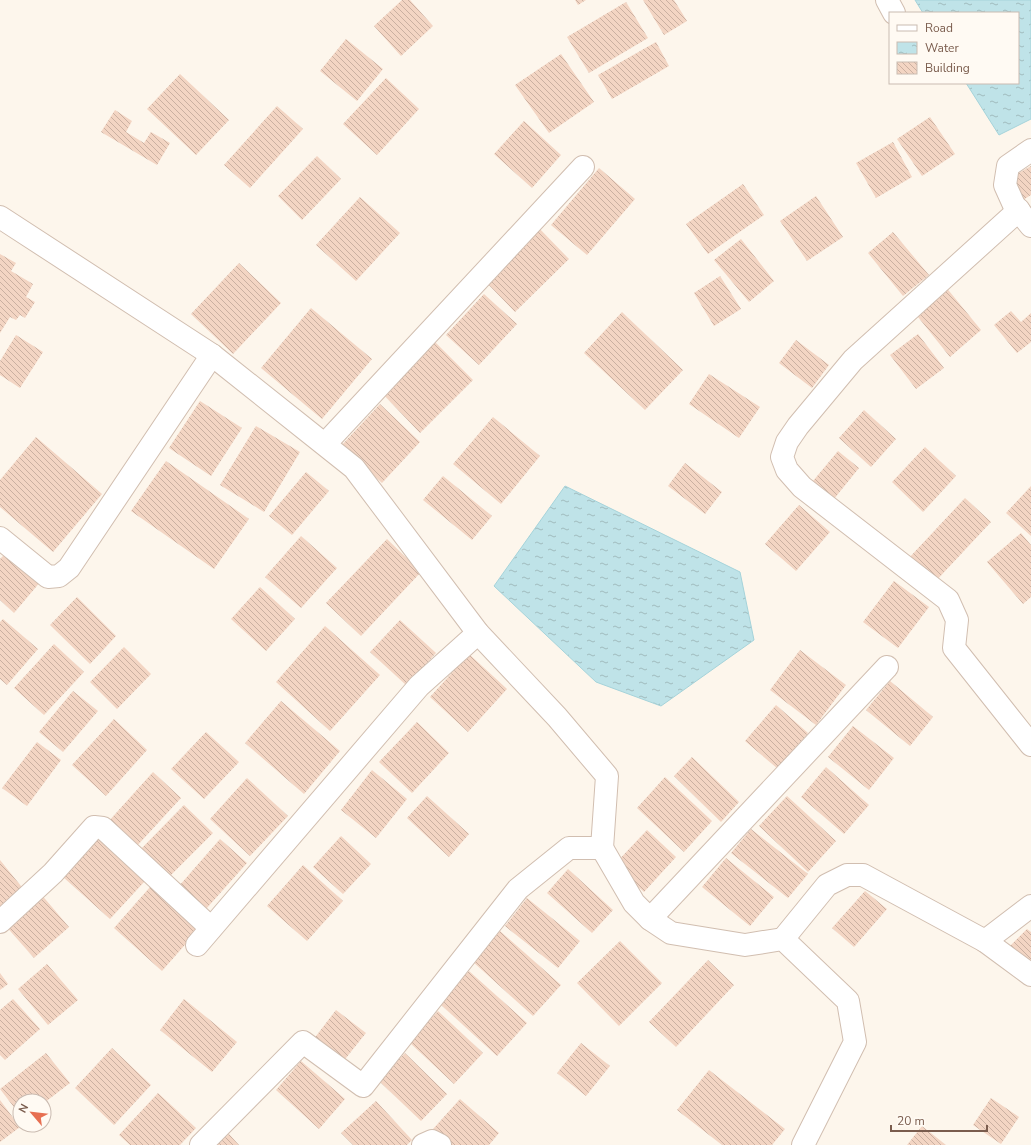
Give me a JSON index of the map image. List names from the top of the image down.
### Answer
{
  "legend": ["Road", "Water", "Building"],
  "scale_bar": "20 m",
  "north": "top left"
}
